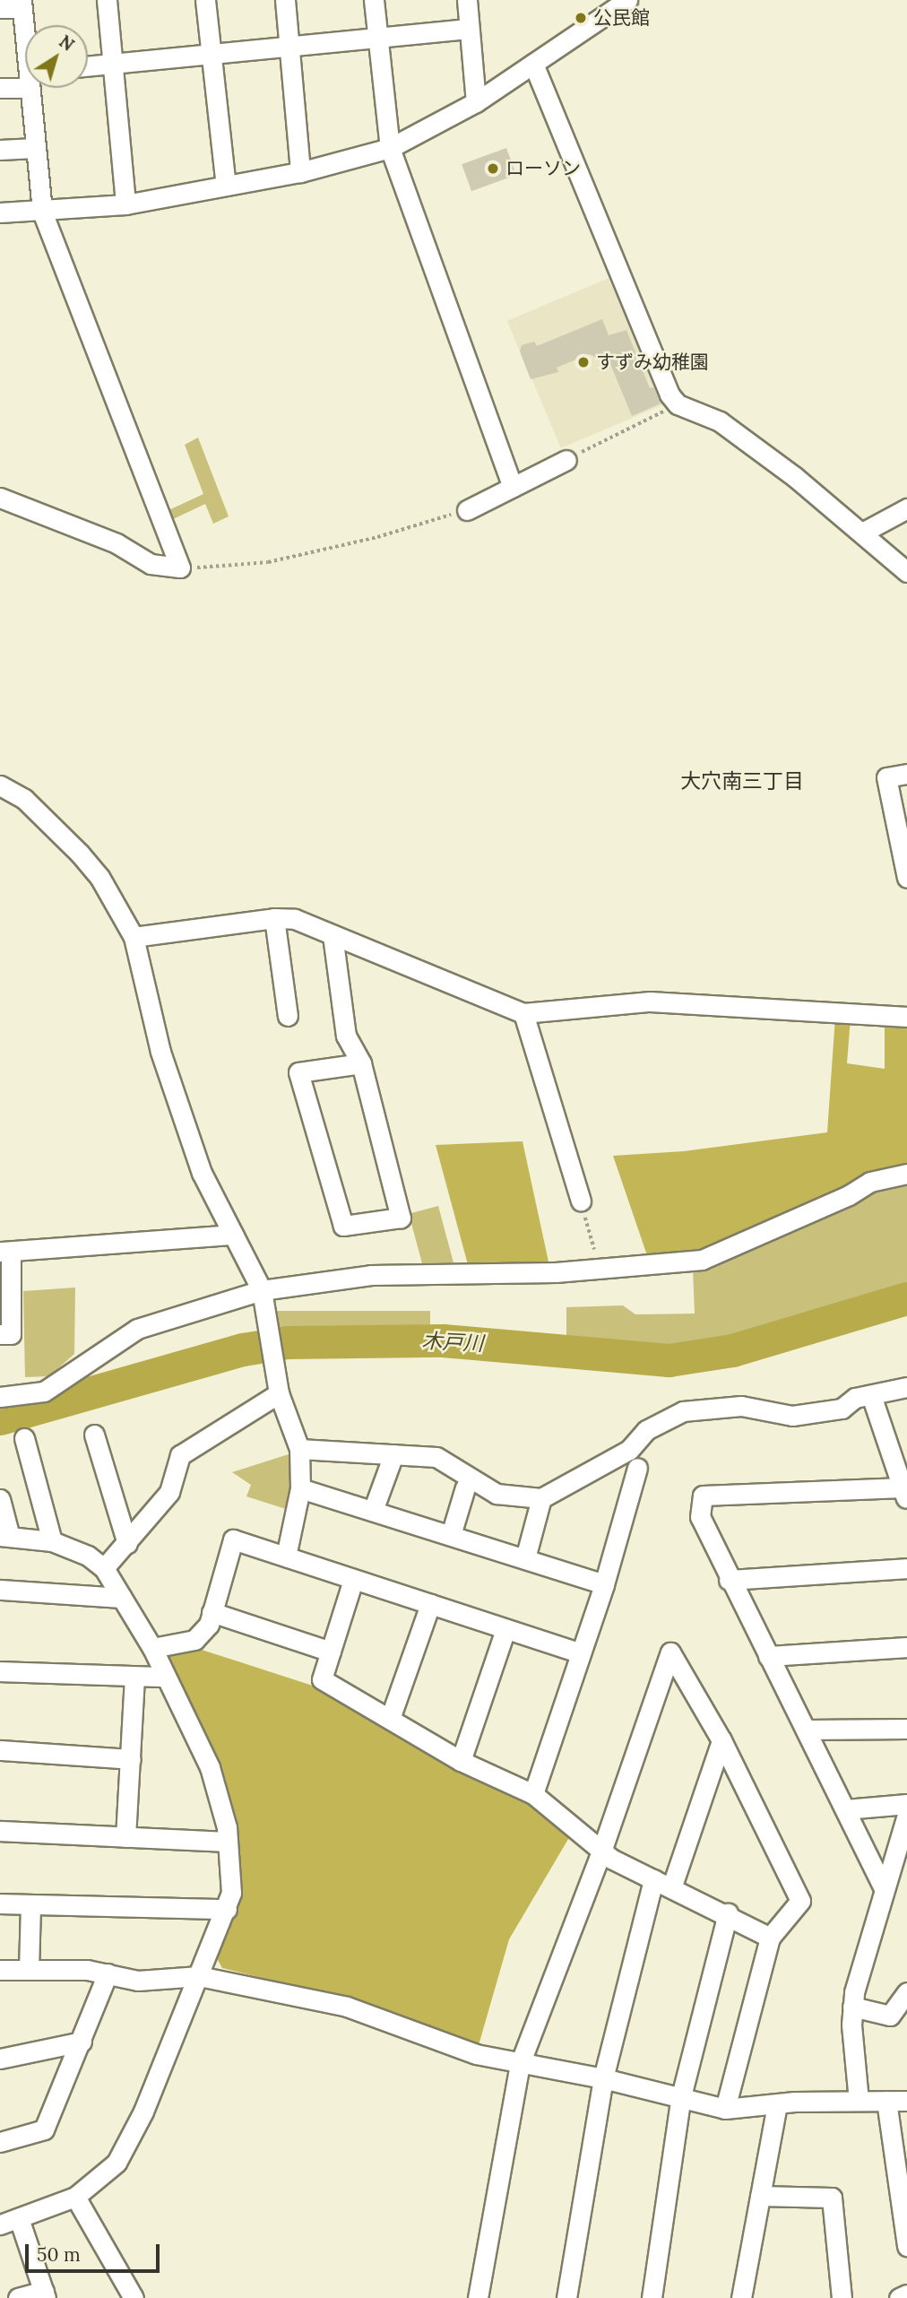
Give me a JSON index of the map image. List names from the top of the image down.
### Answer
{
  "districts": ["大穴南三丁目"],
  "water": ["木戸川"],
  "places": ["公民館", "ローソン", "すずみ幼稚園"],
  "scale_bar": "50 m",
  "north": "top right"
}
